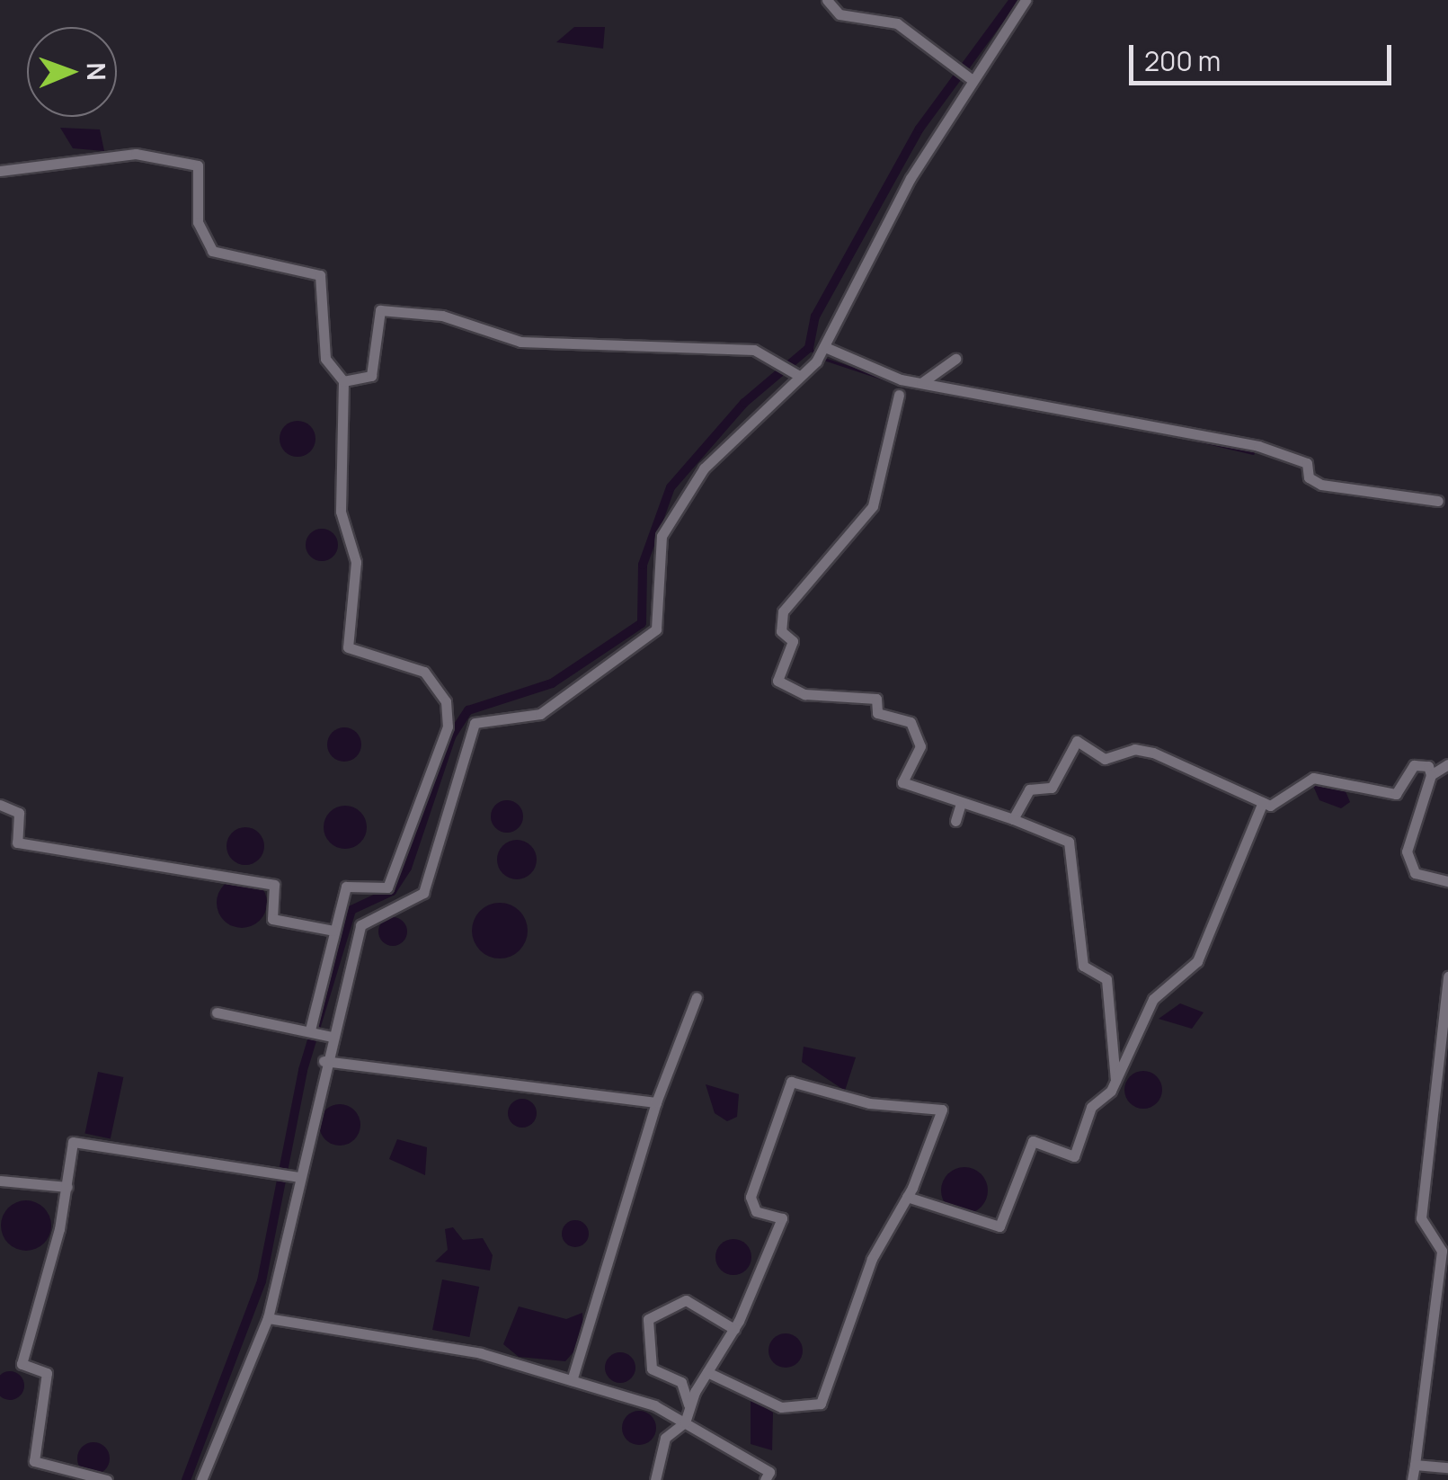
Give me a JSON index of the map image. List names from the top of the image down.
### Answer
{
  "scale_bar": "200 m",
  "north": "right"
}
